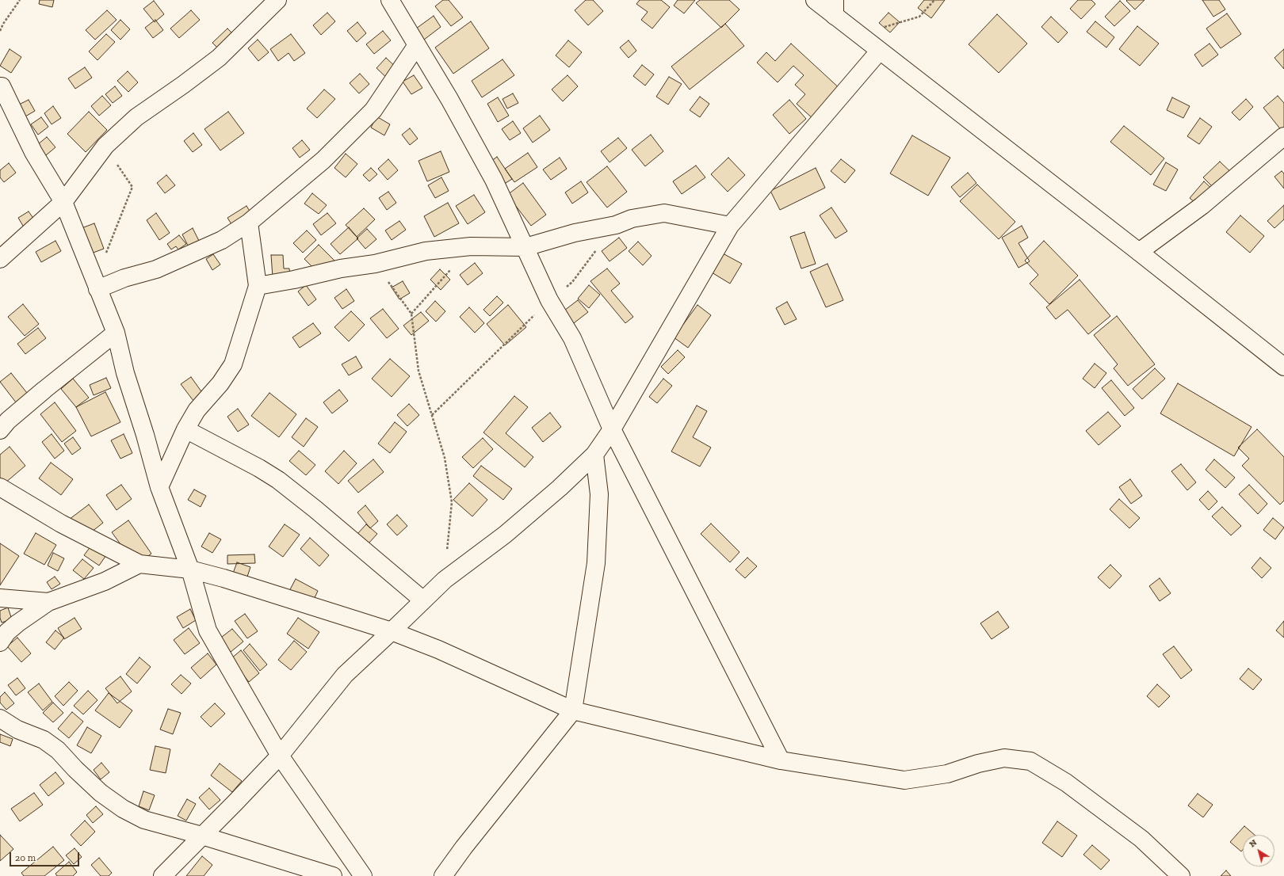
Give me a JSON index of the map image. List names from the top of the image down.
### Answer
{
  "scale_bar": "20 m",
  "north": "top left"
}
